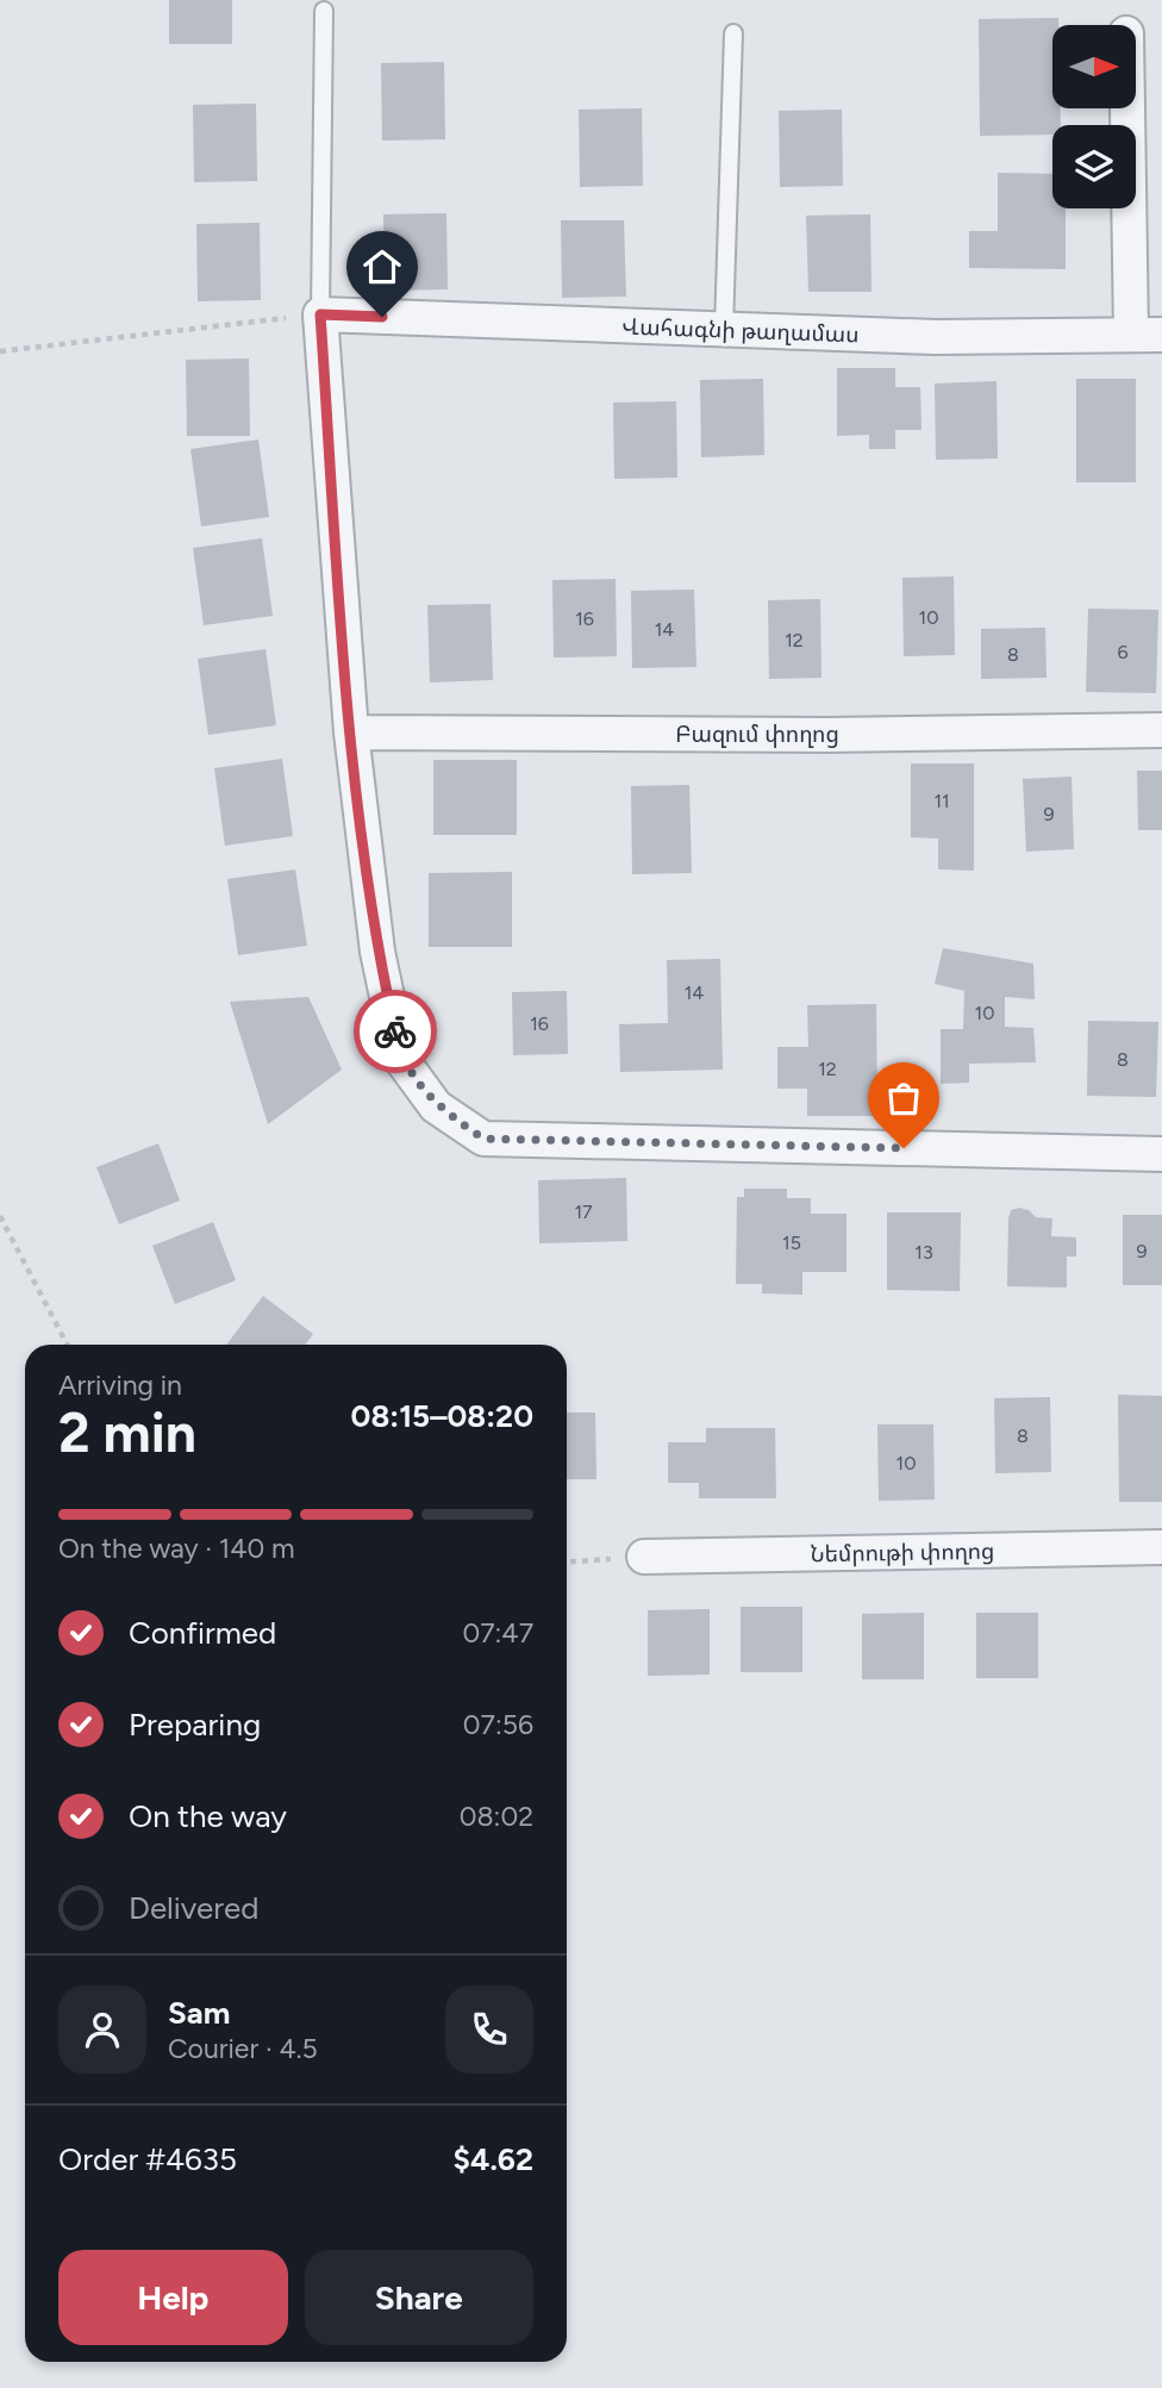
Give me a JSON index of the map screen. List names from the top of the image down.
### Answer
{
  "streets": {
    "street": ["Վահագնի թաղամաս", "Բազում փողոց", "Նեմրութի փողոց"]
  },
  "house_numbers": [
    "10",
    "16",
    "14",
    "12",
    "6",
    "8",
    "11",
    "9",
    "14",
    "10",
    "16",
    "8",
    "12",
    "17",
    "15",
    "9",
    "13",
    "8",
    "10"
  ],
  "north": "right",
  "page": {
    "heading": ["2 min", "Arriving in", "08:15–08:20"],
    "panel": [
      "Sam",
      "Courier · 4.5",
      "Order #4635",
      "$4.62"
    ],
    "bar": "On the way · 140 m",
    "list": [
      ["Confirmed", "07:47"],
      ["Preparing", "07:56"],
      ["On the way", "08:02"],
      "Delivered"
    ],
    "buttons": ["Help", "Share"]
  }
}
